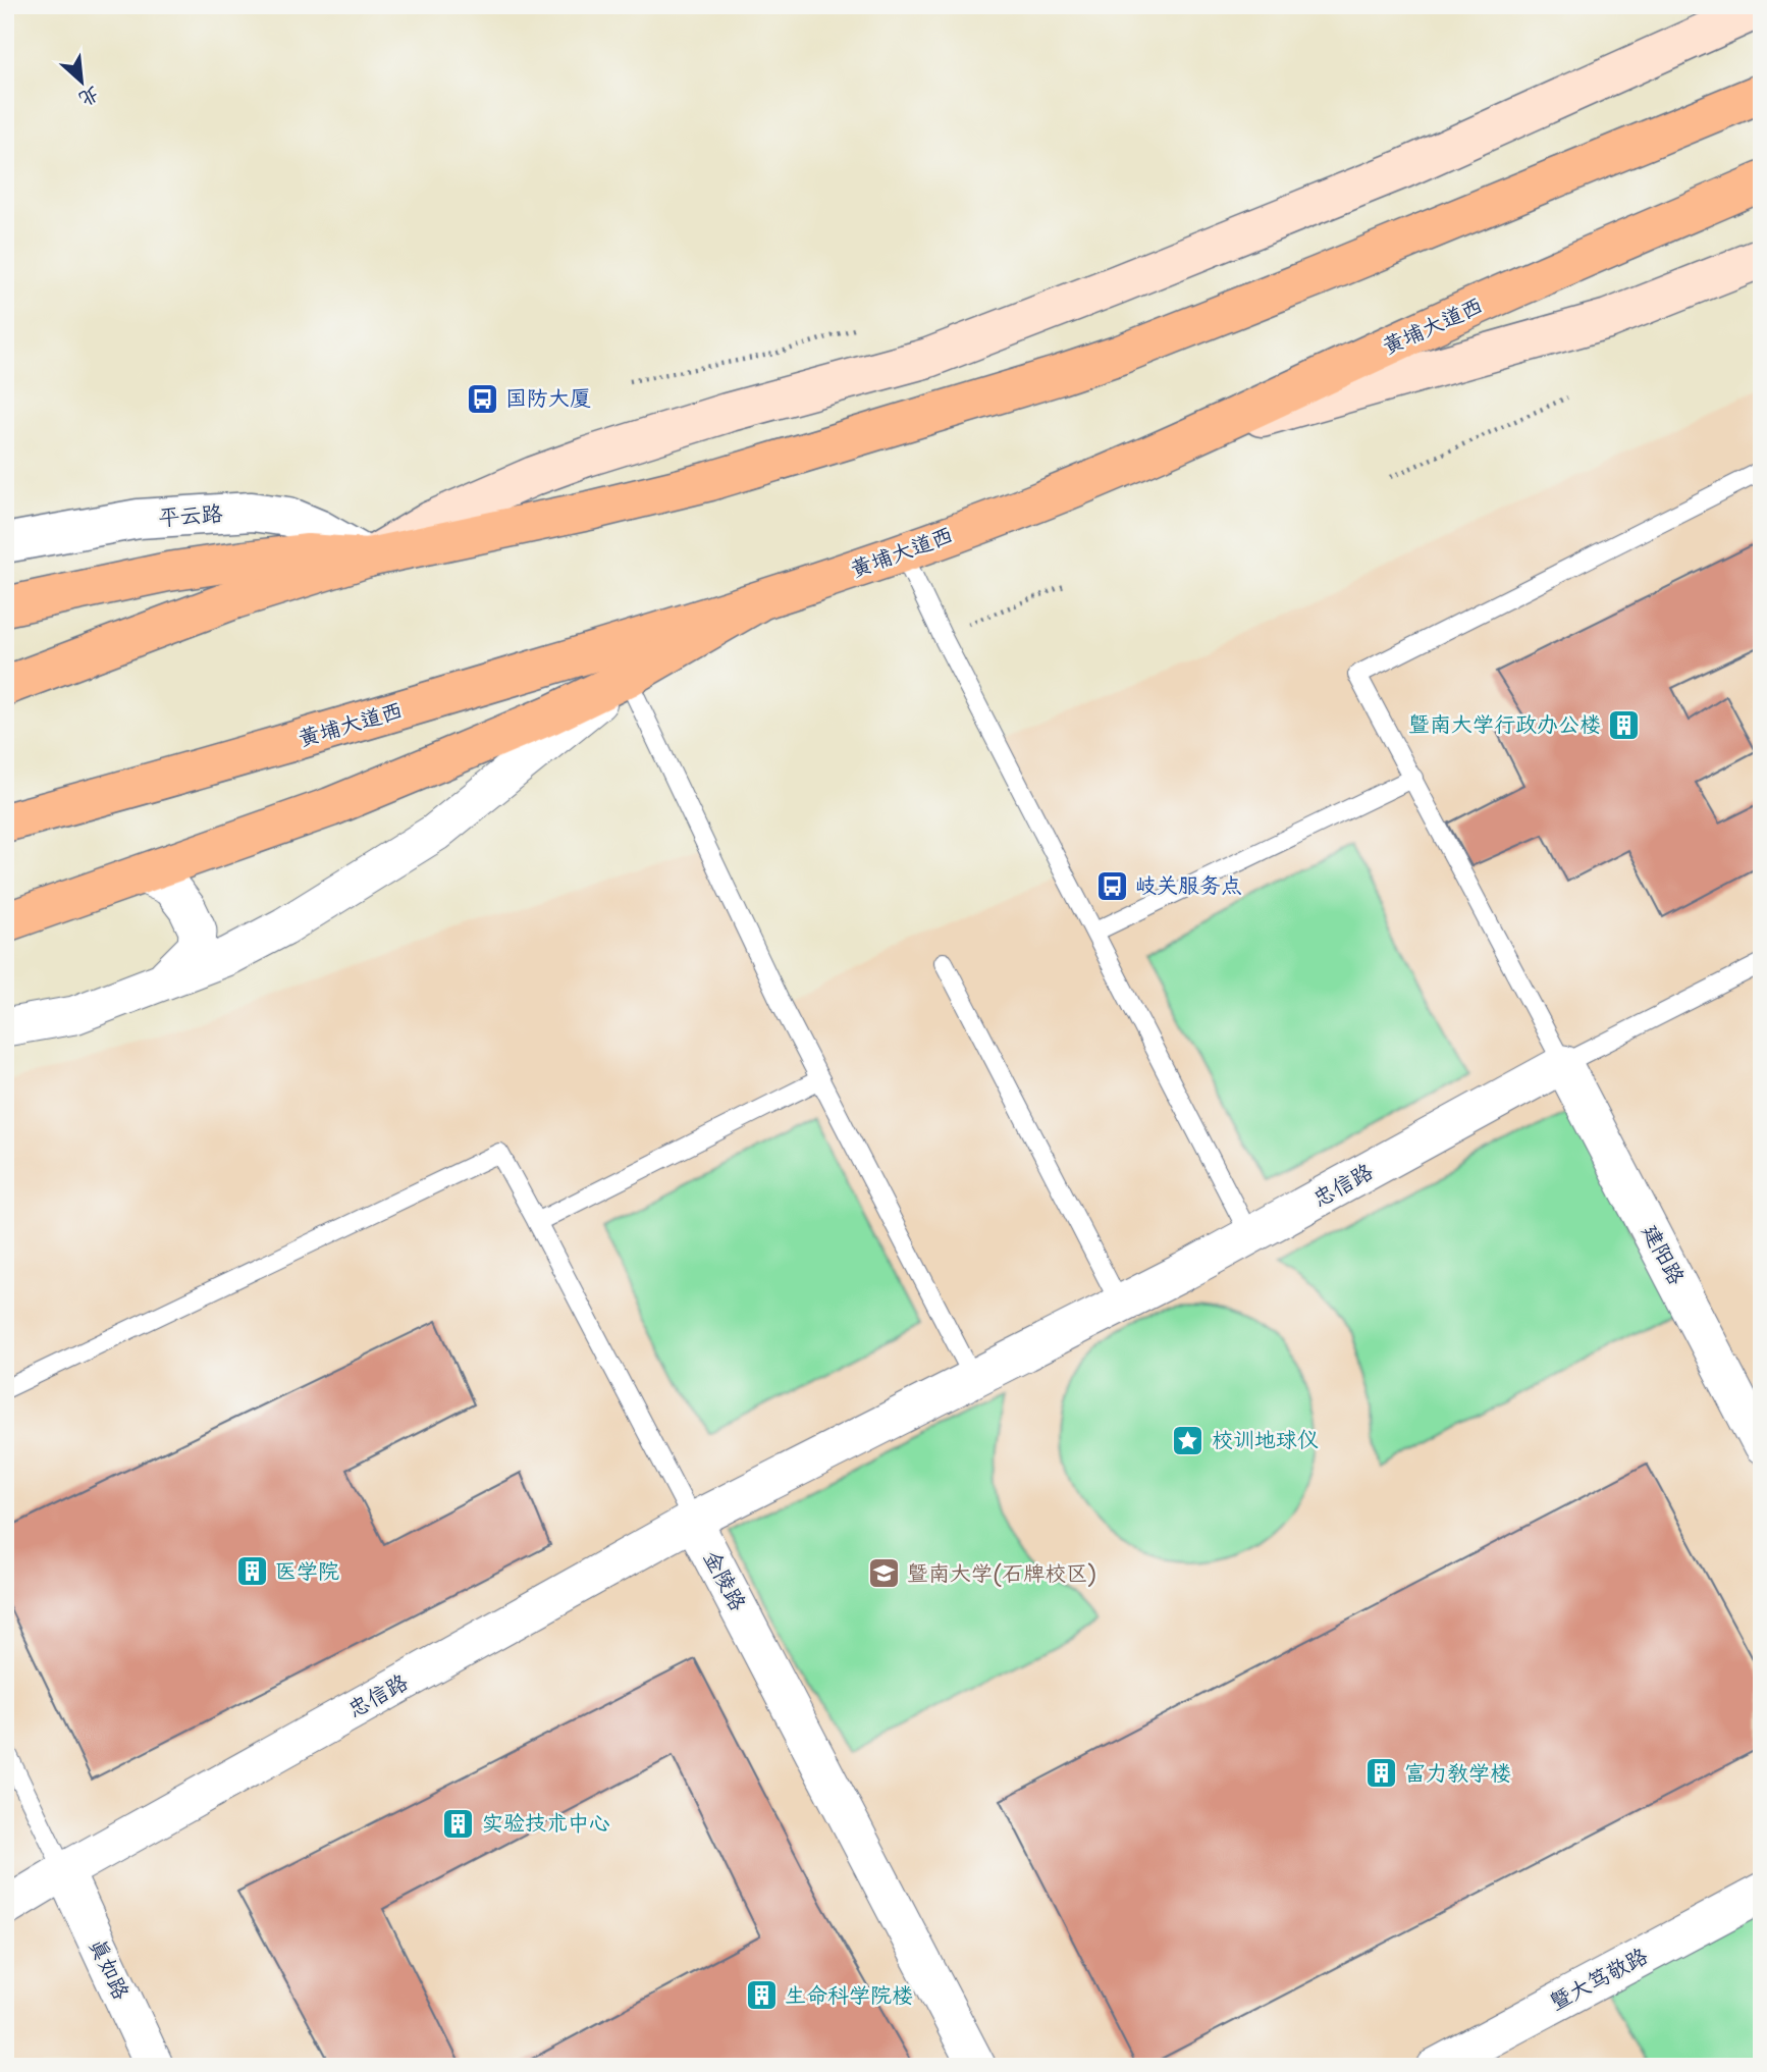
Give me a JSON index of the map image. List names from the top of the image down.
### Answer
{
  "streets": {
    "main road": ["黄埔大道西"],
    "street": [
      "平云路",
      "忠信路",
      "建阳路",
      "金陵路",
      "真如路",
      "暨大笃敬路"
    ]
  },
  "crossings": [
    ["忠信路", "建阳路"],
    ["忠信路", "金陵路"],
    ["忠信路", "真如路"]
  ],
  "places": {
    "bus stop": ["国防大厦", "岐关服务点"],
    "building": [
      "暨南大学行政办公楼",
      "医学院",
      "富力教学楼",
      "实验技术中心",
      "生命科学院楼"
    ],
    "place": ["校训地球仪"],
    "school or university": ["暨南大学(石牌校区)"]
  },
  "north": "bottom right"
}
